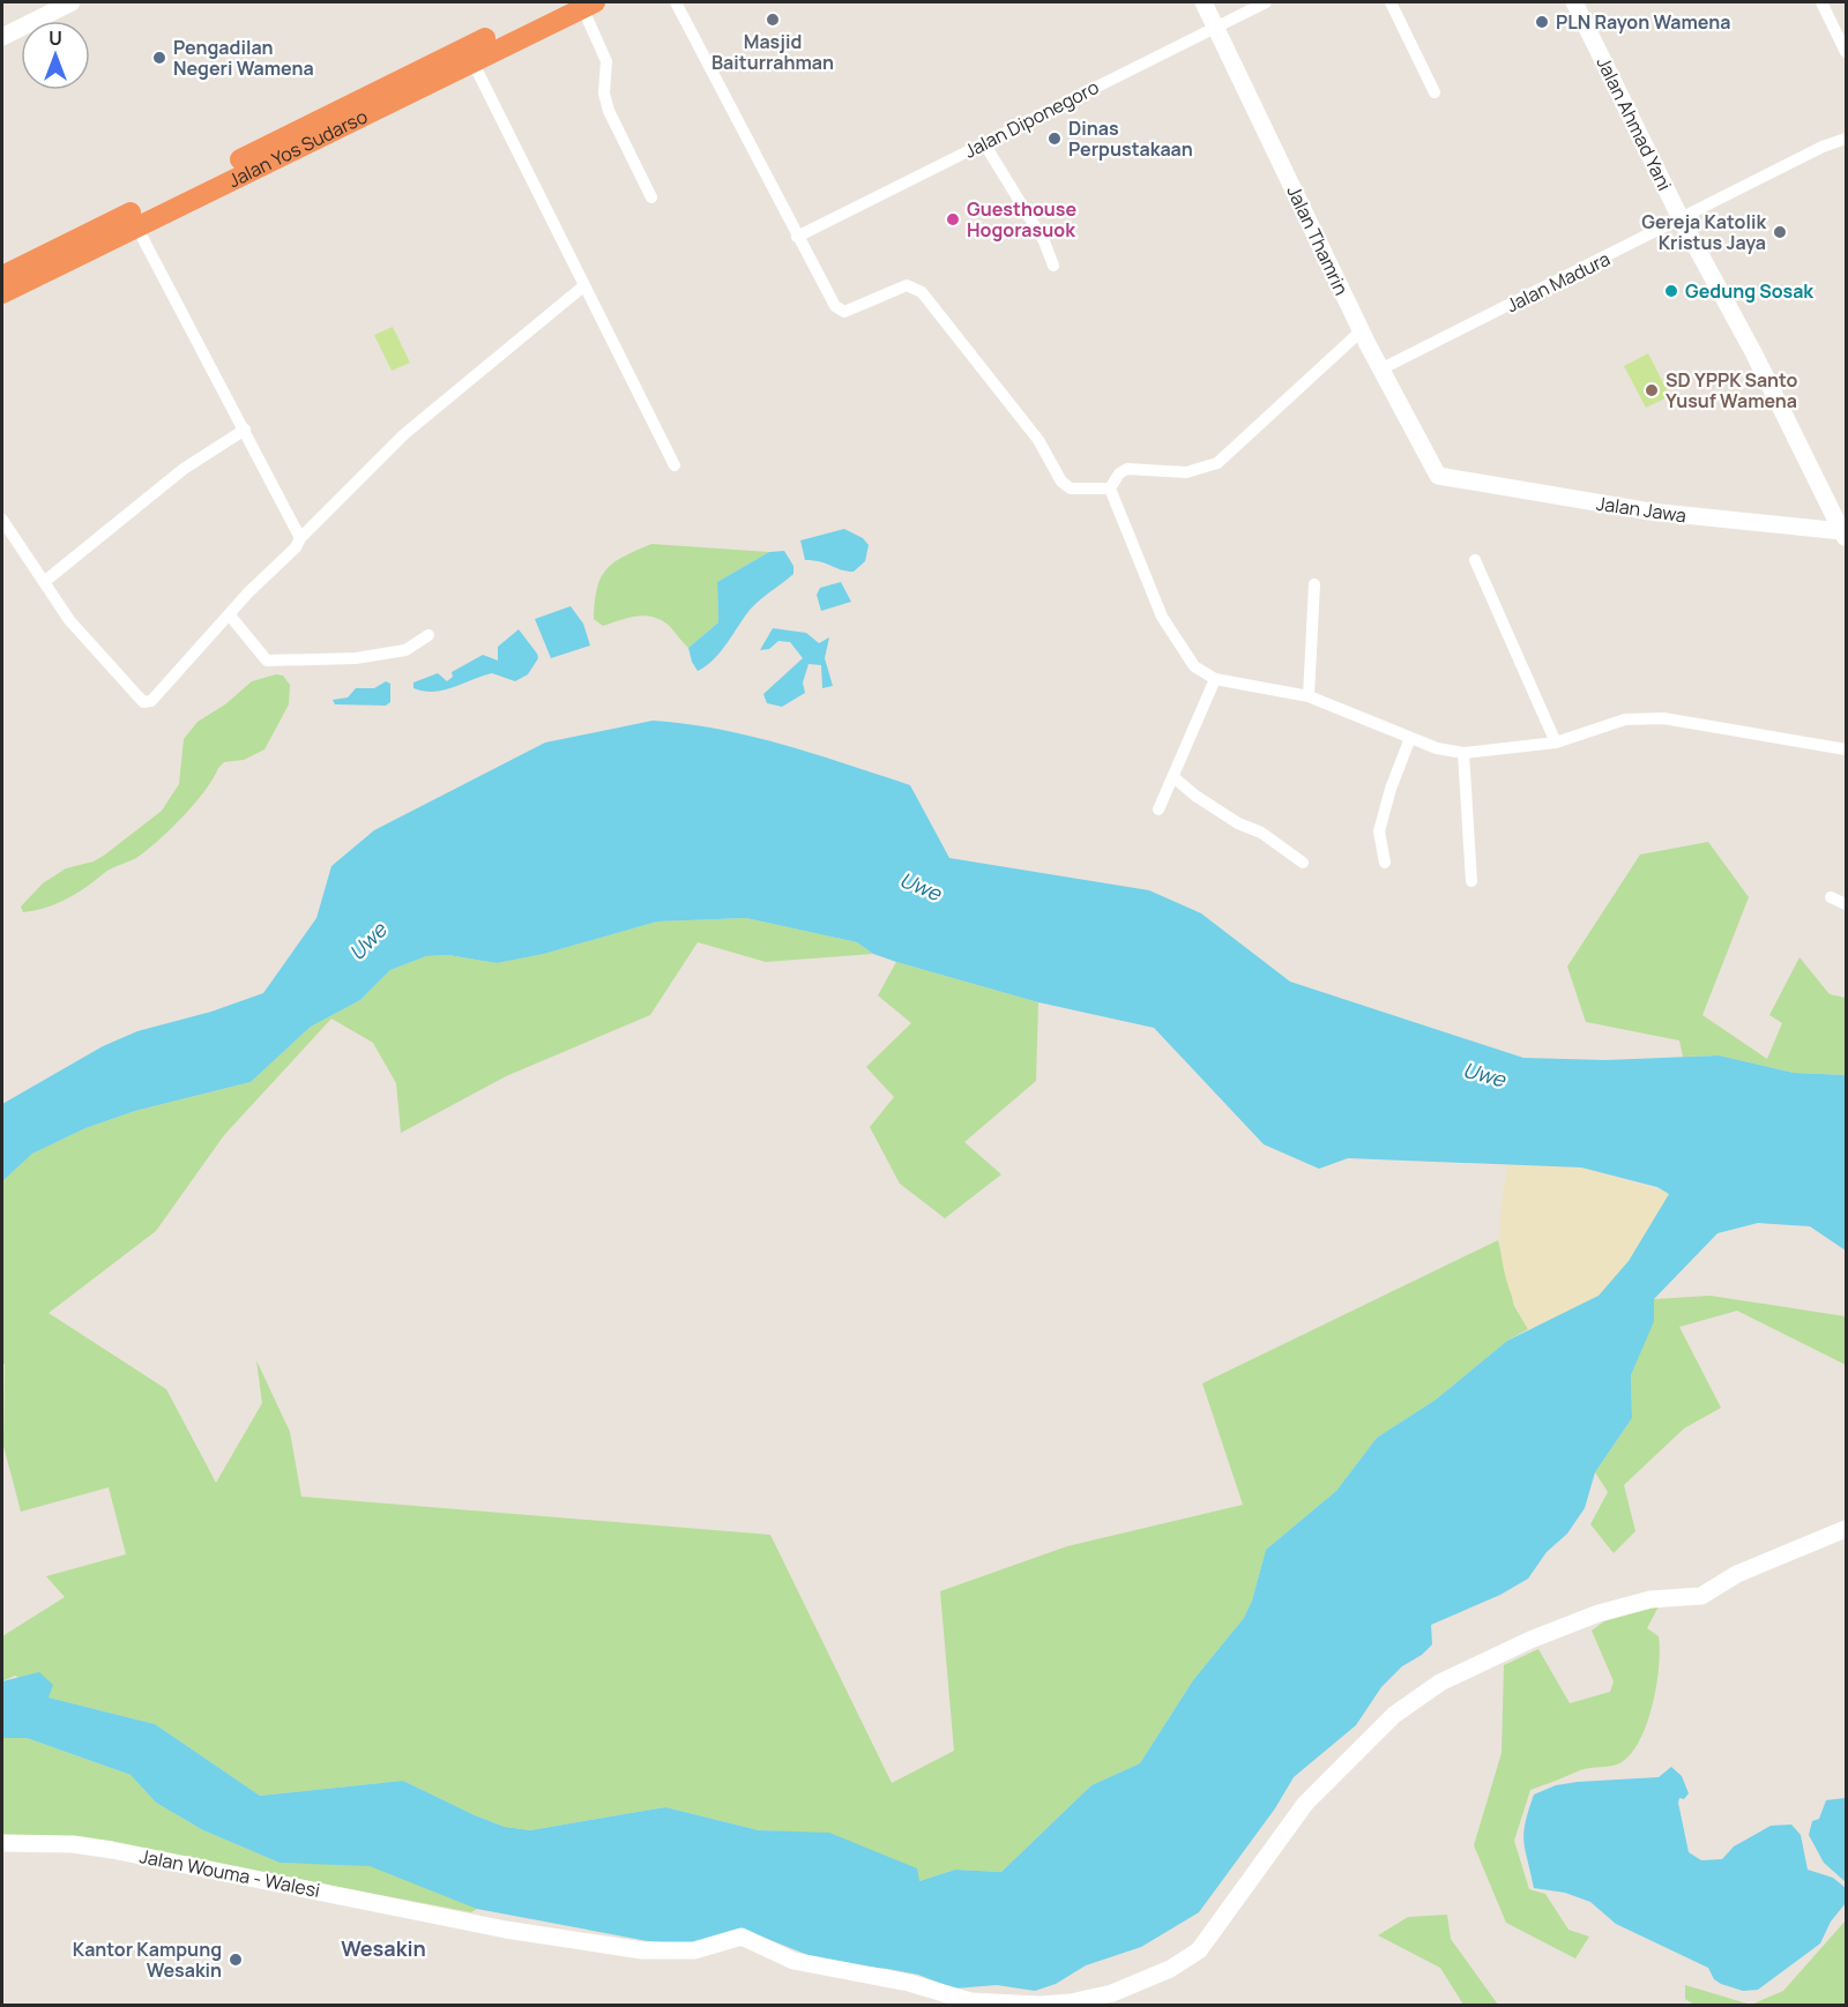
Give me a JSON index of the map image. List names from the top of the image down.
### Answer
{
  "streets": {
    "highway": ["Jalan Yos Sudarso"],
    "street": [
      "Jalan Diponegoro",
      "Jalan Ahmad Yani",
      "Jalan Thamrin",
      "Jalan Madura",
      "Jalan Jawa",
      "Jalan Wouma - Walesi"
    ]
  },
  "crossings": [
    ["Jalan Diponegoro", "Jalan Thamrin"],
    ["Jalan Ahmad Yani", "Jalan Madura"],
    ["Jalan Ahmad Yani", "Jalan Jawa"],
    ["Jalan Thamrin", "Jalan Madura"],
    ["Jalan Thamrin", "Jalan Jawa"]
  ],
  "districts": ["Wesakin"],
  "water": ["Uwe"],
  "places": [
    "Masjid Baiturrahman",
    "PLN Rayon Wamena",
    "Pengadilan Negeri Wamena",
    "Dinas Perpustakaan",
    "Guesthouse Hogorasuok",
    "Gereja Katolik Kristus Jaya",
    "Gedung Sosak",
    "SD YPPK Santo Yusuf Wamena",
    "Kantor Kampung Wesakin"
  ],
  "north": "top"
}
